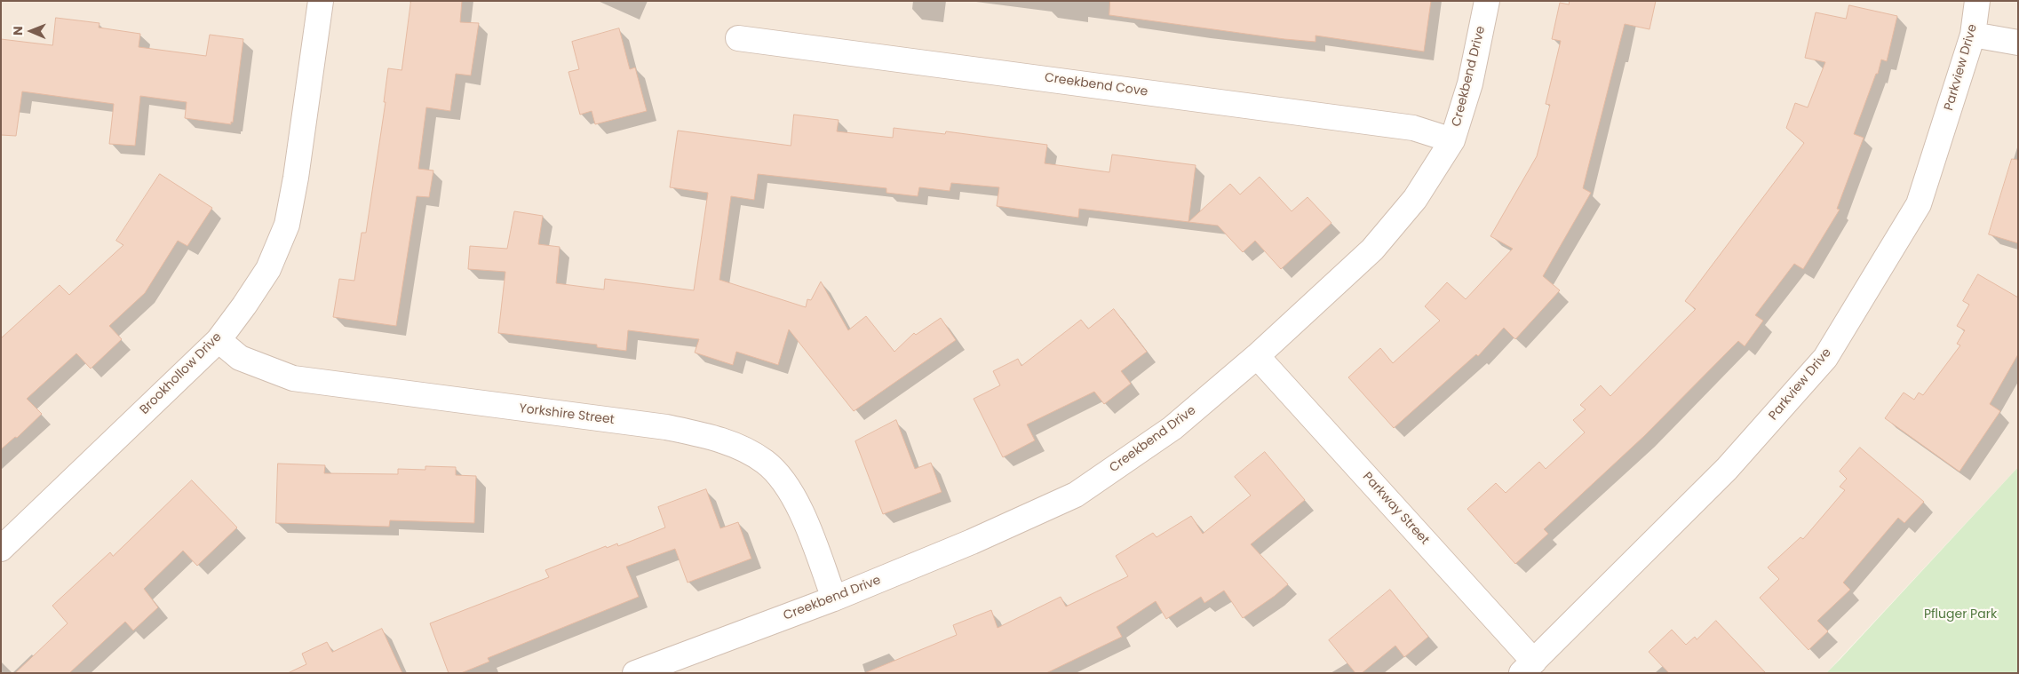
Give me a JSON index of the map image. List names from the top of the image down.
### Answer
{
  "streets": {
    "street": [
      "Parkview Drive",
      "Creekbend Drive",
      "Creekbend Cove",
      "Brookhollow Drive",
      "Yorkshire Street",
      "Parkway Street"
    ]
  },
  "crossings": [
    ["Parkview Drive", "Parkway Street"],
    ["Creekbend Drive", "Creekbend Cove"],
    ["Creekbend Drive", "Yorkshire Street"],
    ["Creekbend Drive", "Parkway Street"],
    ["Brookhollow Drive", "Yorkshire Street"]
  ],
  "parks": ["Pfluger Park"],
  "north": "left"
}
